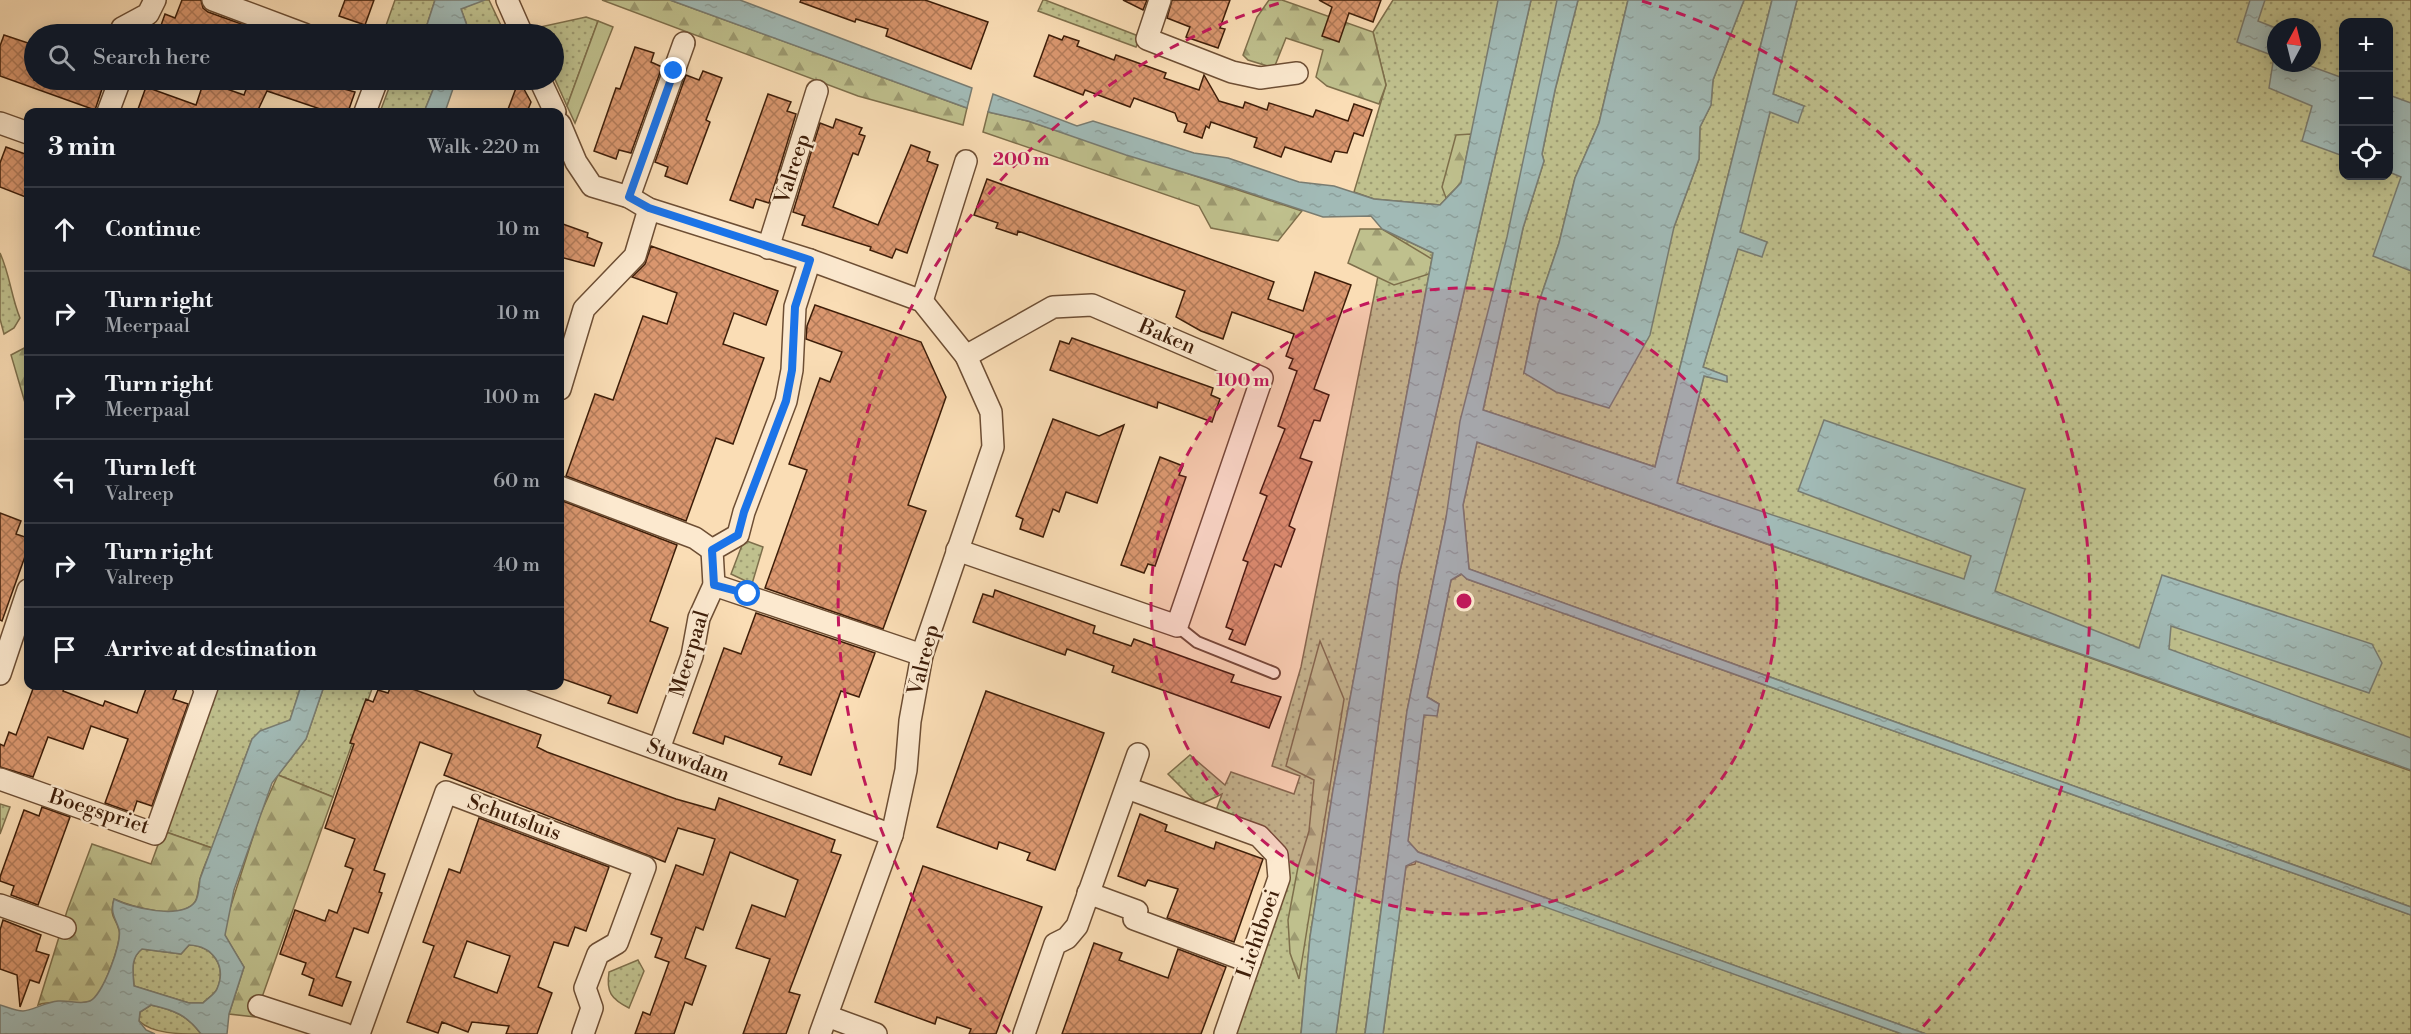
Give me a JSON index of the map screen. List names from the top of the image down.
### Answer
{
  "streets": {
    "street": [
      "Valreep",
      "Baken",
      "Meerpaal",
      "Stuwdam",
      "Boegspriet",
      "Schutsluis",
      "Lichtboei"
    ]
  },
  "crossings": [
    ["Valreep", "Baken"],
    ["Valreep", "Stuwdam"],
    ["Meerpaal", "Stuwdam"]
  ],
  "north": "top",
  "page": {
    "map_buttons": ["+", "−"],
    "search": "Search here",
    "heading": ["3 min", "Walk · 220 m"],
    "list": [
      ["Continue", "10 m"],
      ["Turn right", "Meerpaal", "10 m"],
      ["Turn right", "Meerpaal", "100 m"],
      ["Turn left", "Valreep", "60 m"],
      ["Turn right", "Valreep", "40 m"],
      "Arrive at destination"
    ]
  },
  "rings": ["200 m", "100 m"]
}
